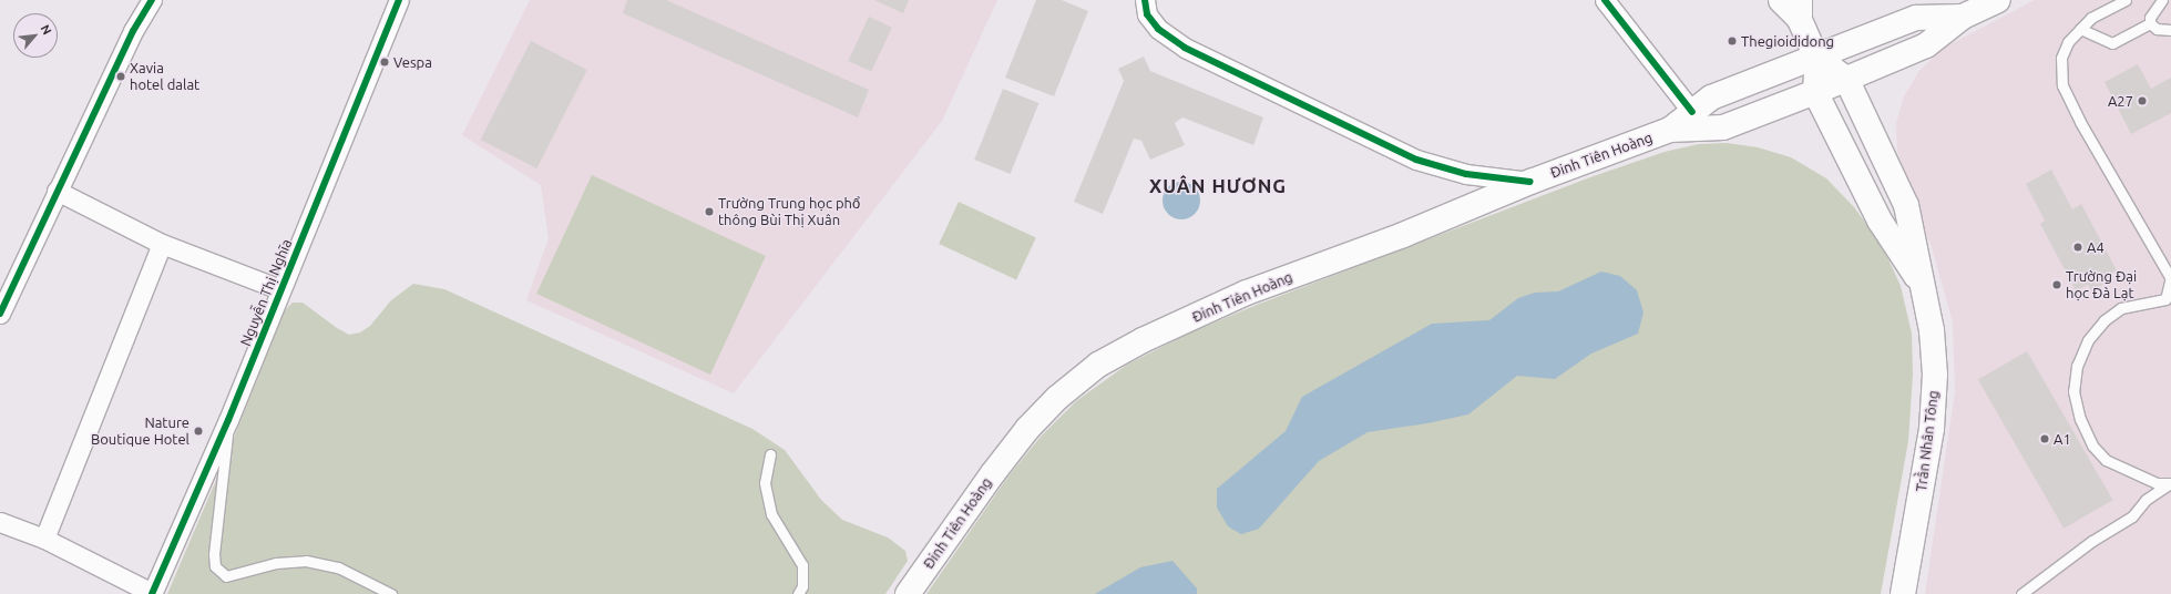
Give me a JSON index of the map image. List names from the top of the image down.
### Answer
{
  "streets": {
    "main road": ["Đinh Tiên Hoàng", "Trần Nhân Tông"],
    "street": ["Nguyễn Thị Nghĩa"]
  },
  "crossings": [
    ["Đinh Tiên Hoàng", "Trần Nhân Tông"]
  ],
  "districts": ["XUÂN HƯƠNG"],
  "places": [
    "Thegioididong",
    "Vespa",
    "Xavia hotel dalat",
    "A27",
    "Trường Trung học phổ thông Bùi Thị Xuân",
    "A4",
    "Trường Đại học Đà Lạt",
    "Nature Boutique Hotel",
    "A1"
  ],
  "north": "top right"
}
